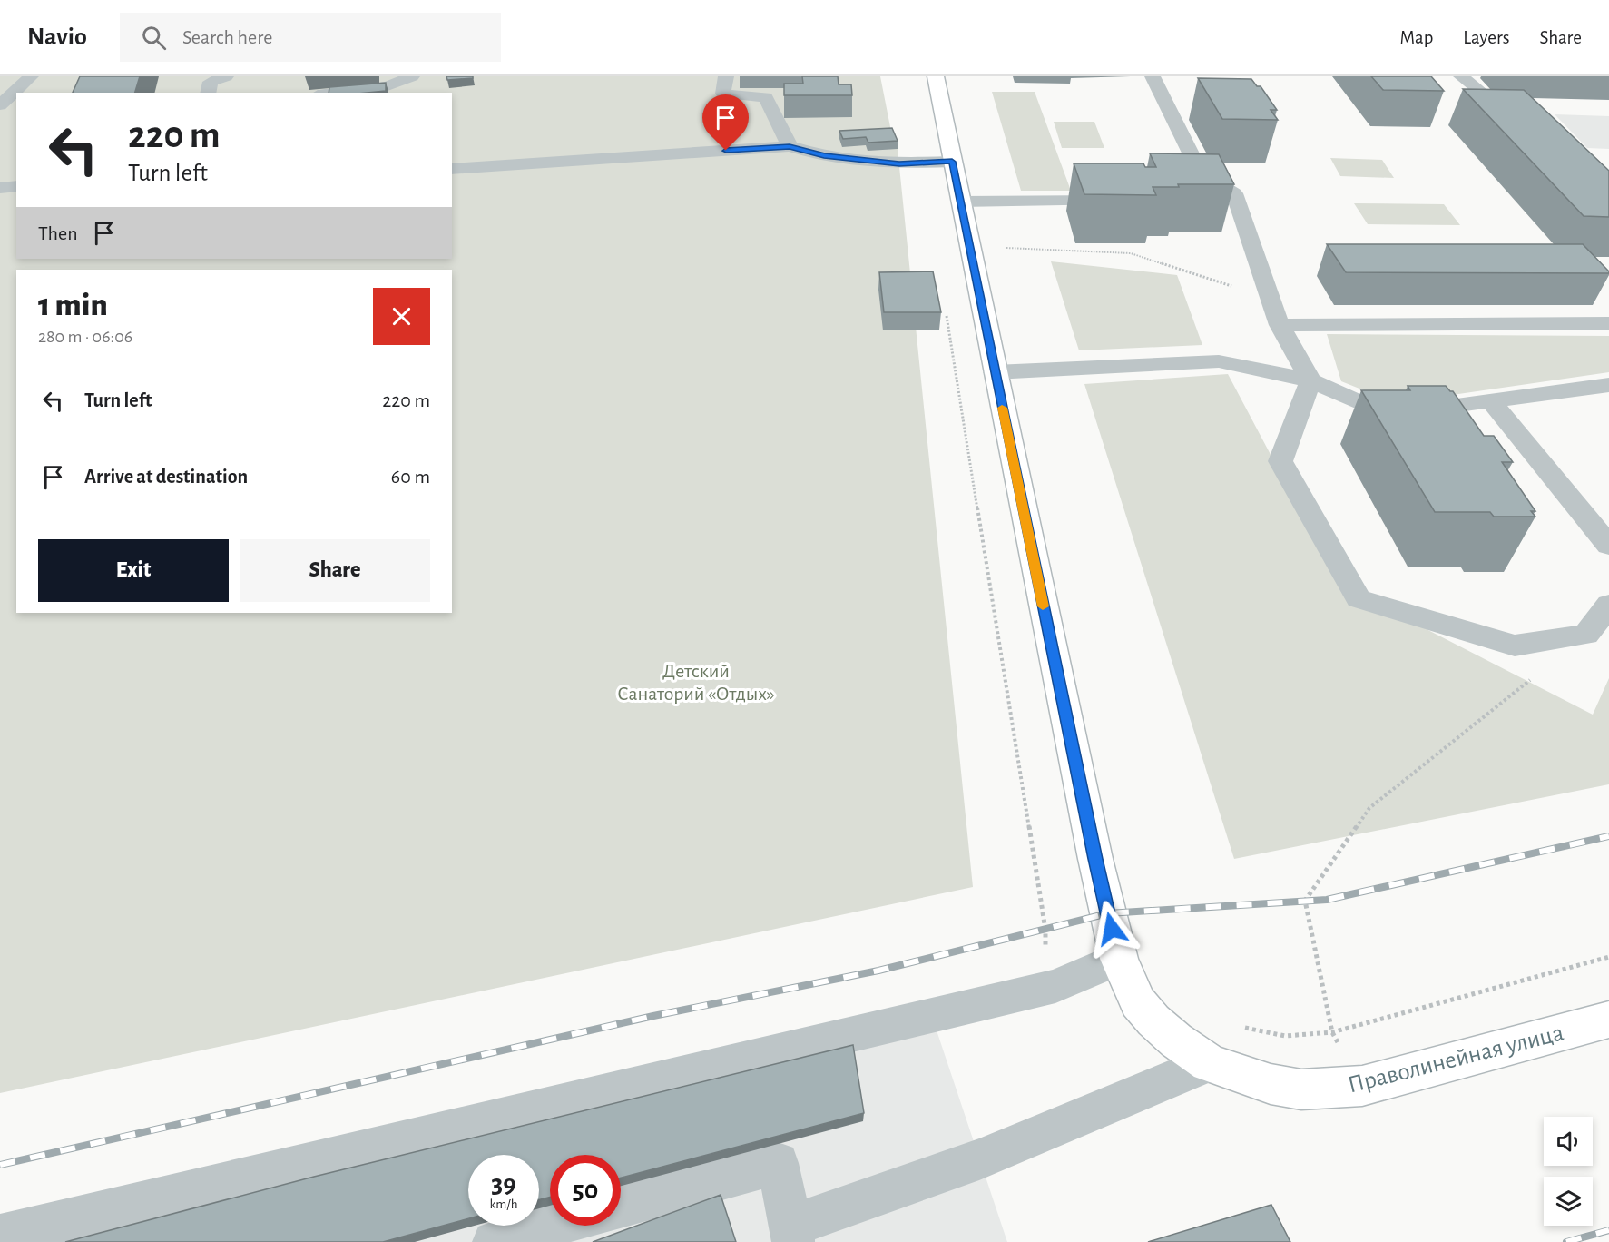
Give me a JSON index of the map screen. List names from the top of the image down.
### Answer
{
  "streets": {
    "main road": ["Праволинейная улица"]
  },
  "parks": ["Детский Санаторий «Отдых»"],
  "page": {
    "header": "Navio",
    "search": "Search here",
    "nav": ["Map", "Layers", "Share"],
    "turn": ["220 m", "Turn left"],
    "then": "Then",
    "heading": ["1 min", "280 m · 06:06"],
    "list": [
      {
        "name": "Turn left",
        "value": "220 m"
      },
      {
        "name": "Arrive at destination",
        "value": "60 m"
      }
    ],
    "buttons": ["Exit", "Share"],
    "speed": "39 km/h",
    "limit": "50"
  }
}
